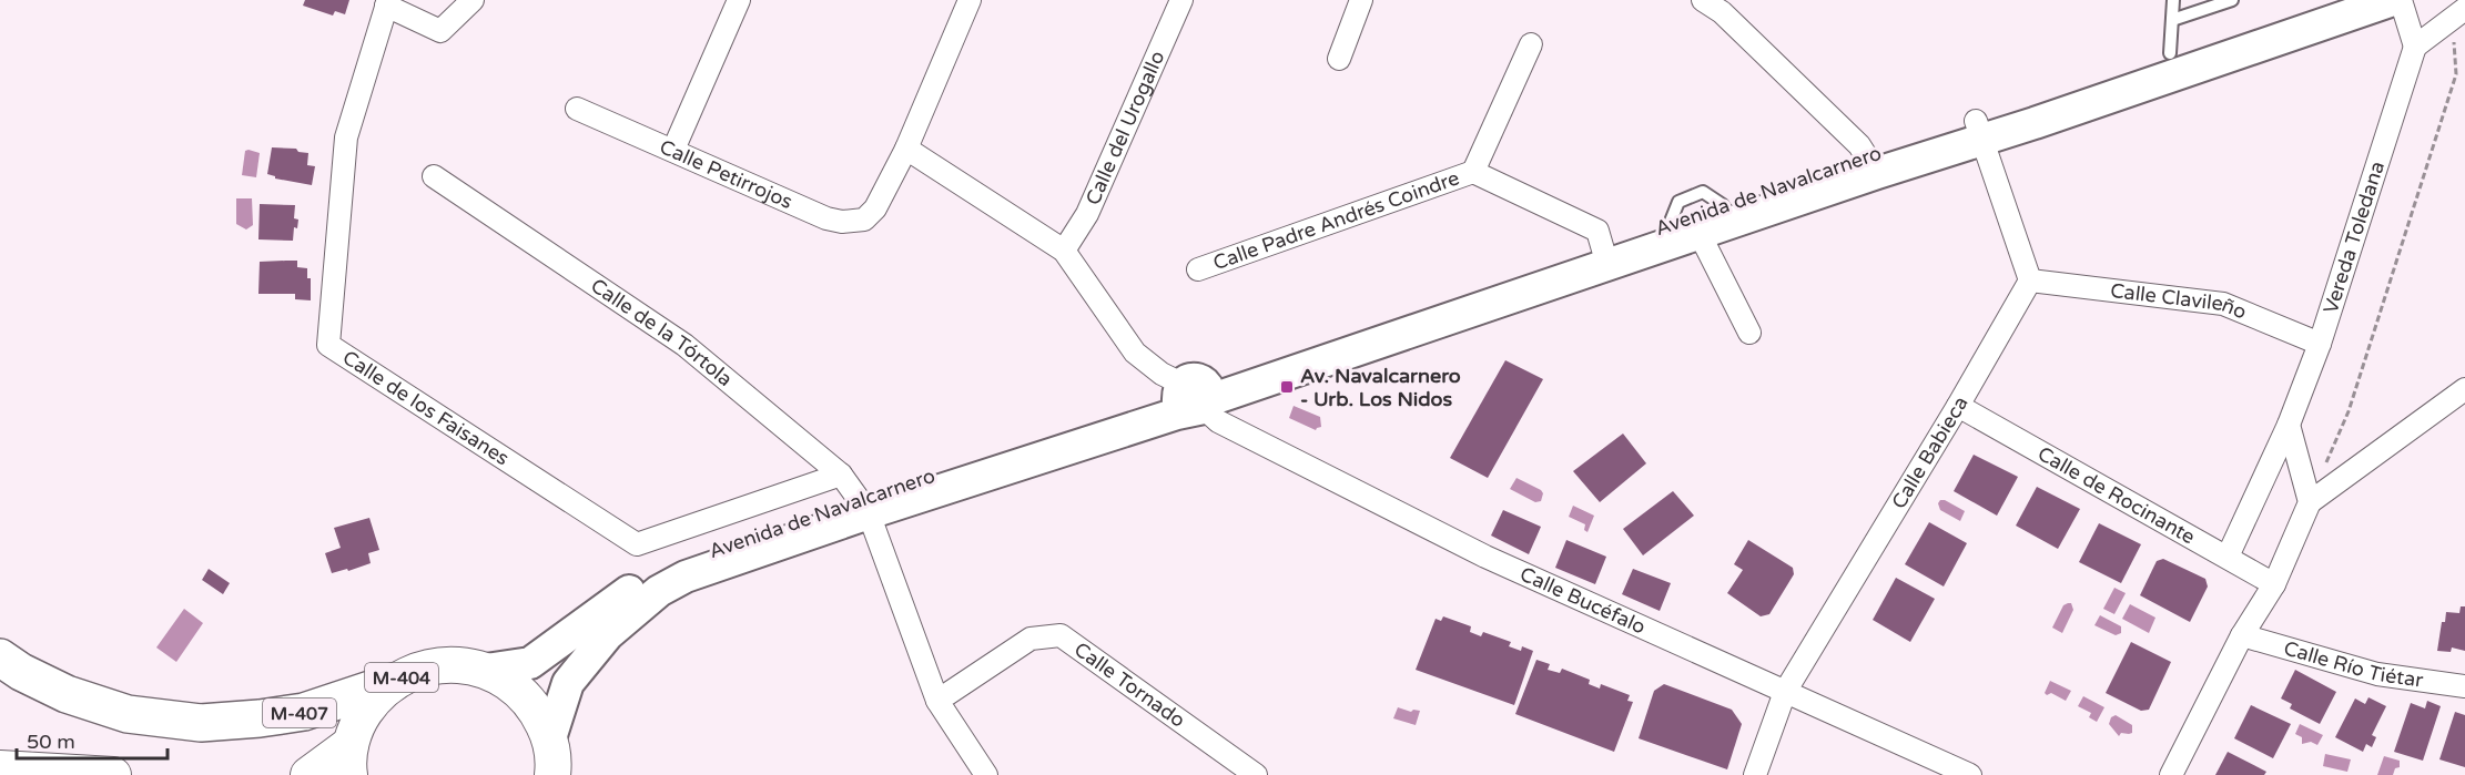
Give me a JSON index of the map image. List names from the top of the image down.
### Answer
{
  "streets": {
    "highway": ["M-407"],
    "main road": ["M-404"],
    "street": [
      "Calle del Urogallo",
      "Calle Petirrojos",
      "Avenida de Navalcarnero",
      "Calle Padre Andrés Coindre",
      "Vereda Toledana",
      "Calle Clavileño",
      "Calle de la Tórtola",
      "Calle de los Faisanes",
      "Calle Babieca",
      "Calle de Rocinante",
      "Calle Bucéfalo",
      "Calle Río Tiétar",
      "Calle Tornado"
    ]
  },
  "crossings": [
    ["Calle del Urogallo", "Calle Bucéfalo"],
    ["Avenida de Navalcarnero", "Calle Padre Andrés Coindre"],
    ["Avenida de Navalcarnero", "Calle de la Tórtola"],
    ["Avenida de Navalcarnero", "Calle Bucéfalo"],
    ["Avenida de Navalcarnero", "M-404"],
    ["Vereda Toledana", "Calle Clavileño"],
    ["Vereda Toledana", "Calle de Rocinante"],
    ["Calle Clavileño", "Calle Babieca"],
    ["Calle de la Tórtola", "Calle de los Faisanes"],
    ["Calle de la Tórtola", "Calle Tornado"],
    ["Calle Babieca", "Calle de Rocinante"],
    ["Calle Babieca", "Calle Bucéfalo"],
    ["M-404", "M-407"]
  ],
  "places": {
    "transit": ["Av. Navalcarnero - Urb. Los Nidos"]
  },
  "scale_bar": "50 m"
}
